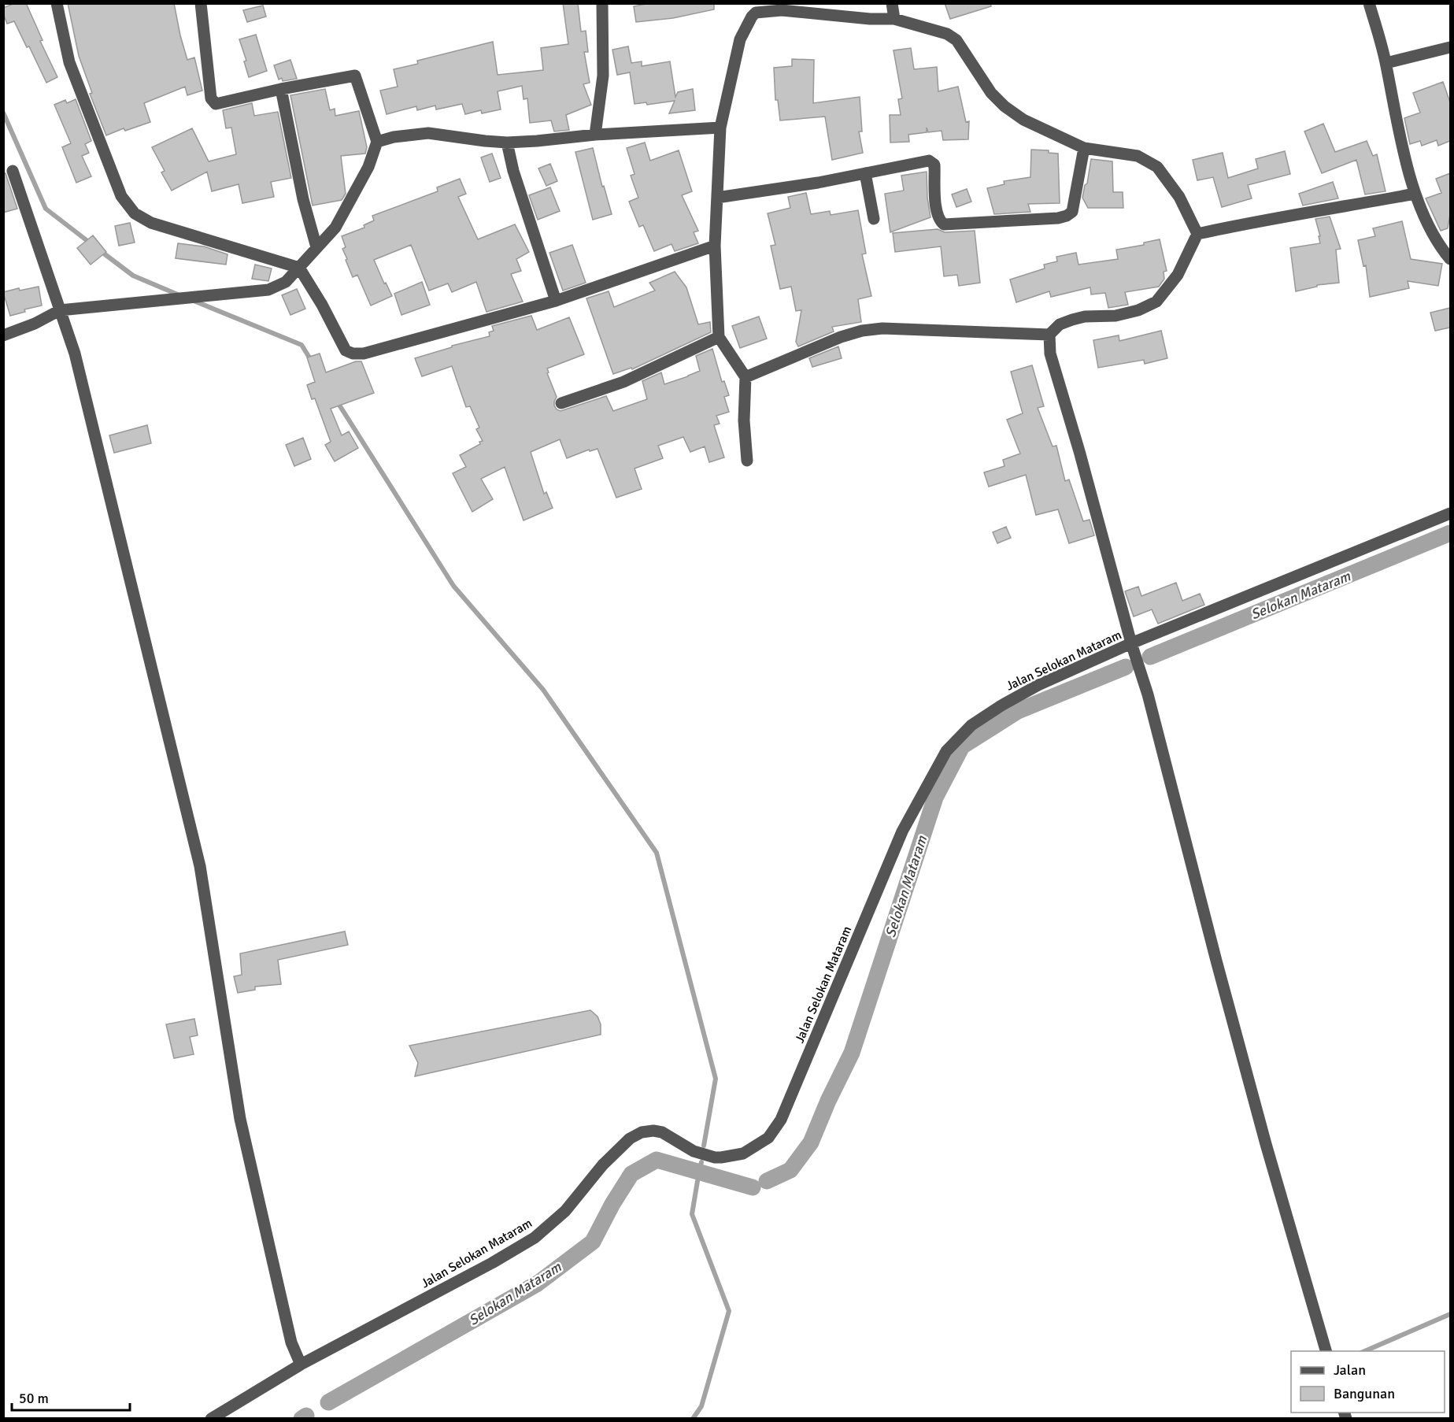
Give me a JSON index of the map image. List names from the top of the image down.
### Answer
{
  "streets": {
    "street": ["Jalan Selokan Mataram"]
  },
  "water": ["Selokan Mataram"],
  "legend": ["Jalan", "Bangunan"],
  "scale_bar": "50 m"
}
